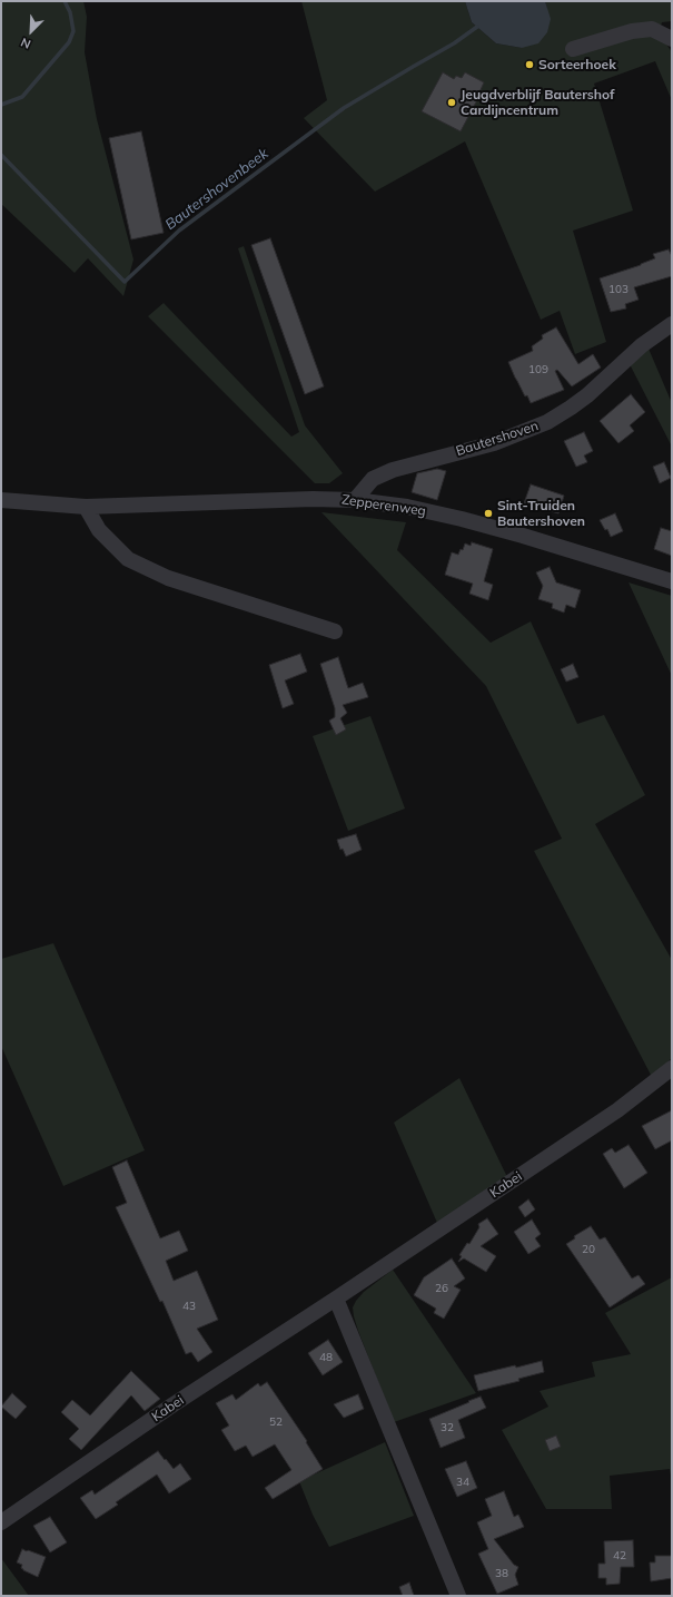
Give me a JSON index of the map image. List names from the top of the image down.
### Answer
{
  "streets": {
    "street": ["Bautershoven", "Zepperenweg", "Kabei"]
  },
  "crossings": [
    ["Bautershoven", "Zepperenweg"]
  ],
  "water": ["Bautershovenbeek"],
  "places": ["Sorteerhoek", "Jeugdverblijf Bautershof Cardijncentrum", "Sint-Truiden Bautershoven"],
  "house_numbers": [
    "103",
    "109",
    "20",
    "26",
    "43",
    "48",
    "52",
    "32",
    "34",
    "42",
    "38"
  ],
  "north": "bottom left"
}
